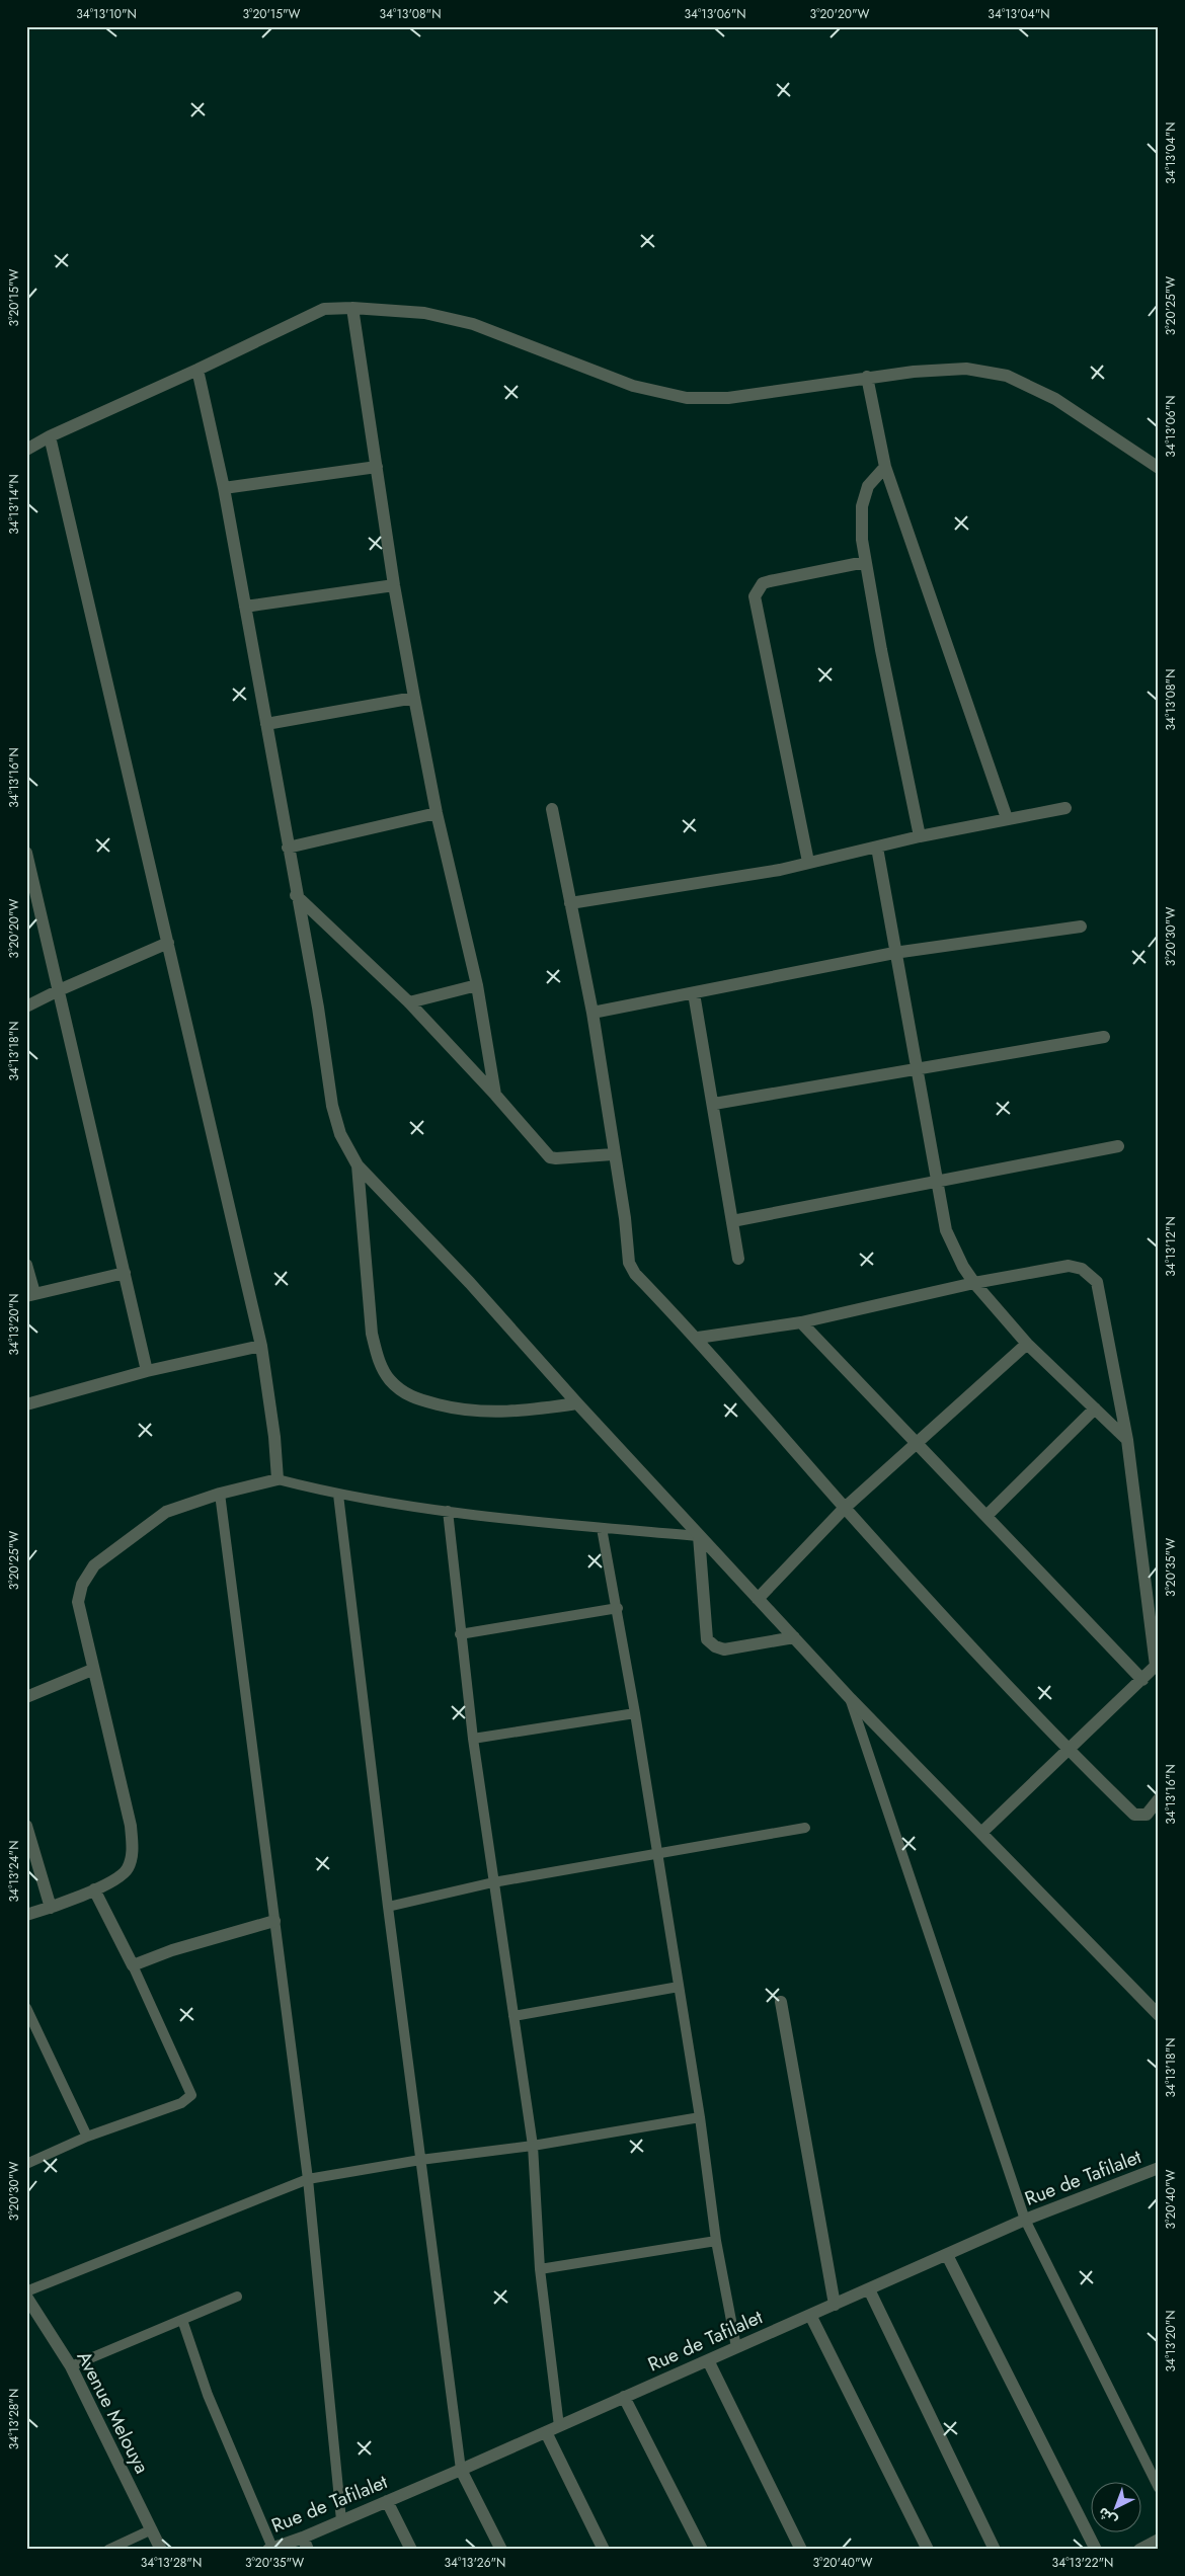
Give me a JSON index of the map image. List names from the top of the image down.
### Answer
{
  "streets": {
    "street": ["Rue de Tafilalet", "Avenue Melouya"]
  },
  "north": "bottom left",
  "coordinates": [
    "34°13'10\"N",
    "3°20'15\"W",
    "34°13'08\"N",
    "34°13'06\"N",
    "3°20'20\"W",
    "34°13'04\"N",
    "3°20'25\"W",
    "34°13'14\"N",
    "34°13'16\"N",
    "3°20'30\"W",
    "34°13'18\"N",
    "34°13'12\"N",
    "34°13'20\"N",
    "3°20'35\"W",
    "34°13'24\"N",
    "3°20'40\"W",
    "34°13'28\"N",
    "34°13'26\"N",
    "34°13'22\"N"
  ]
}
